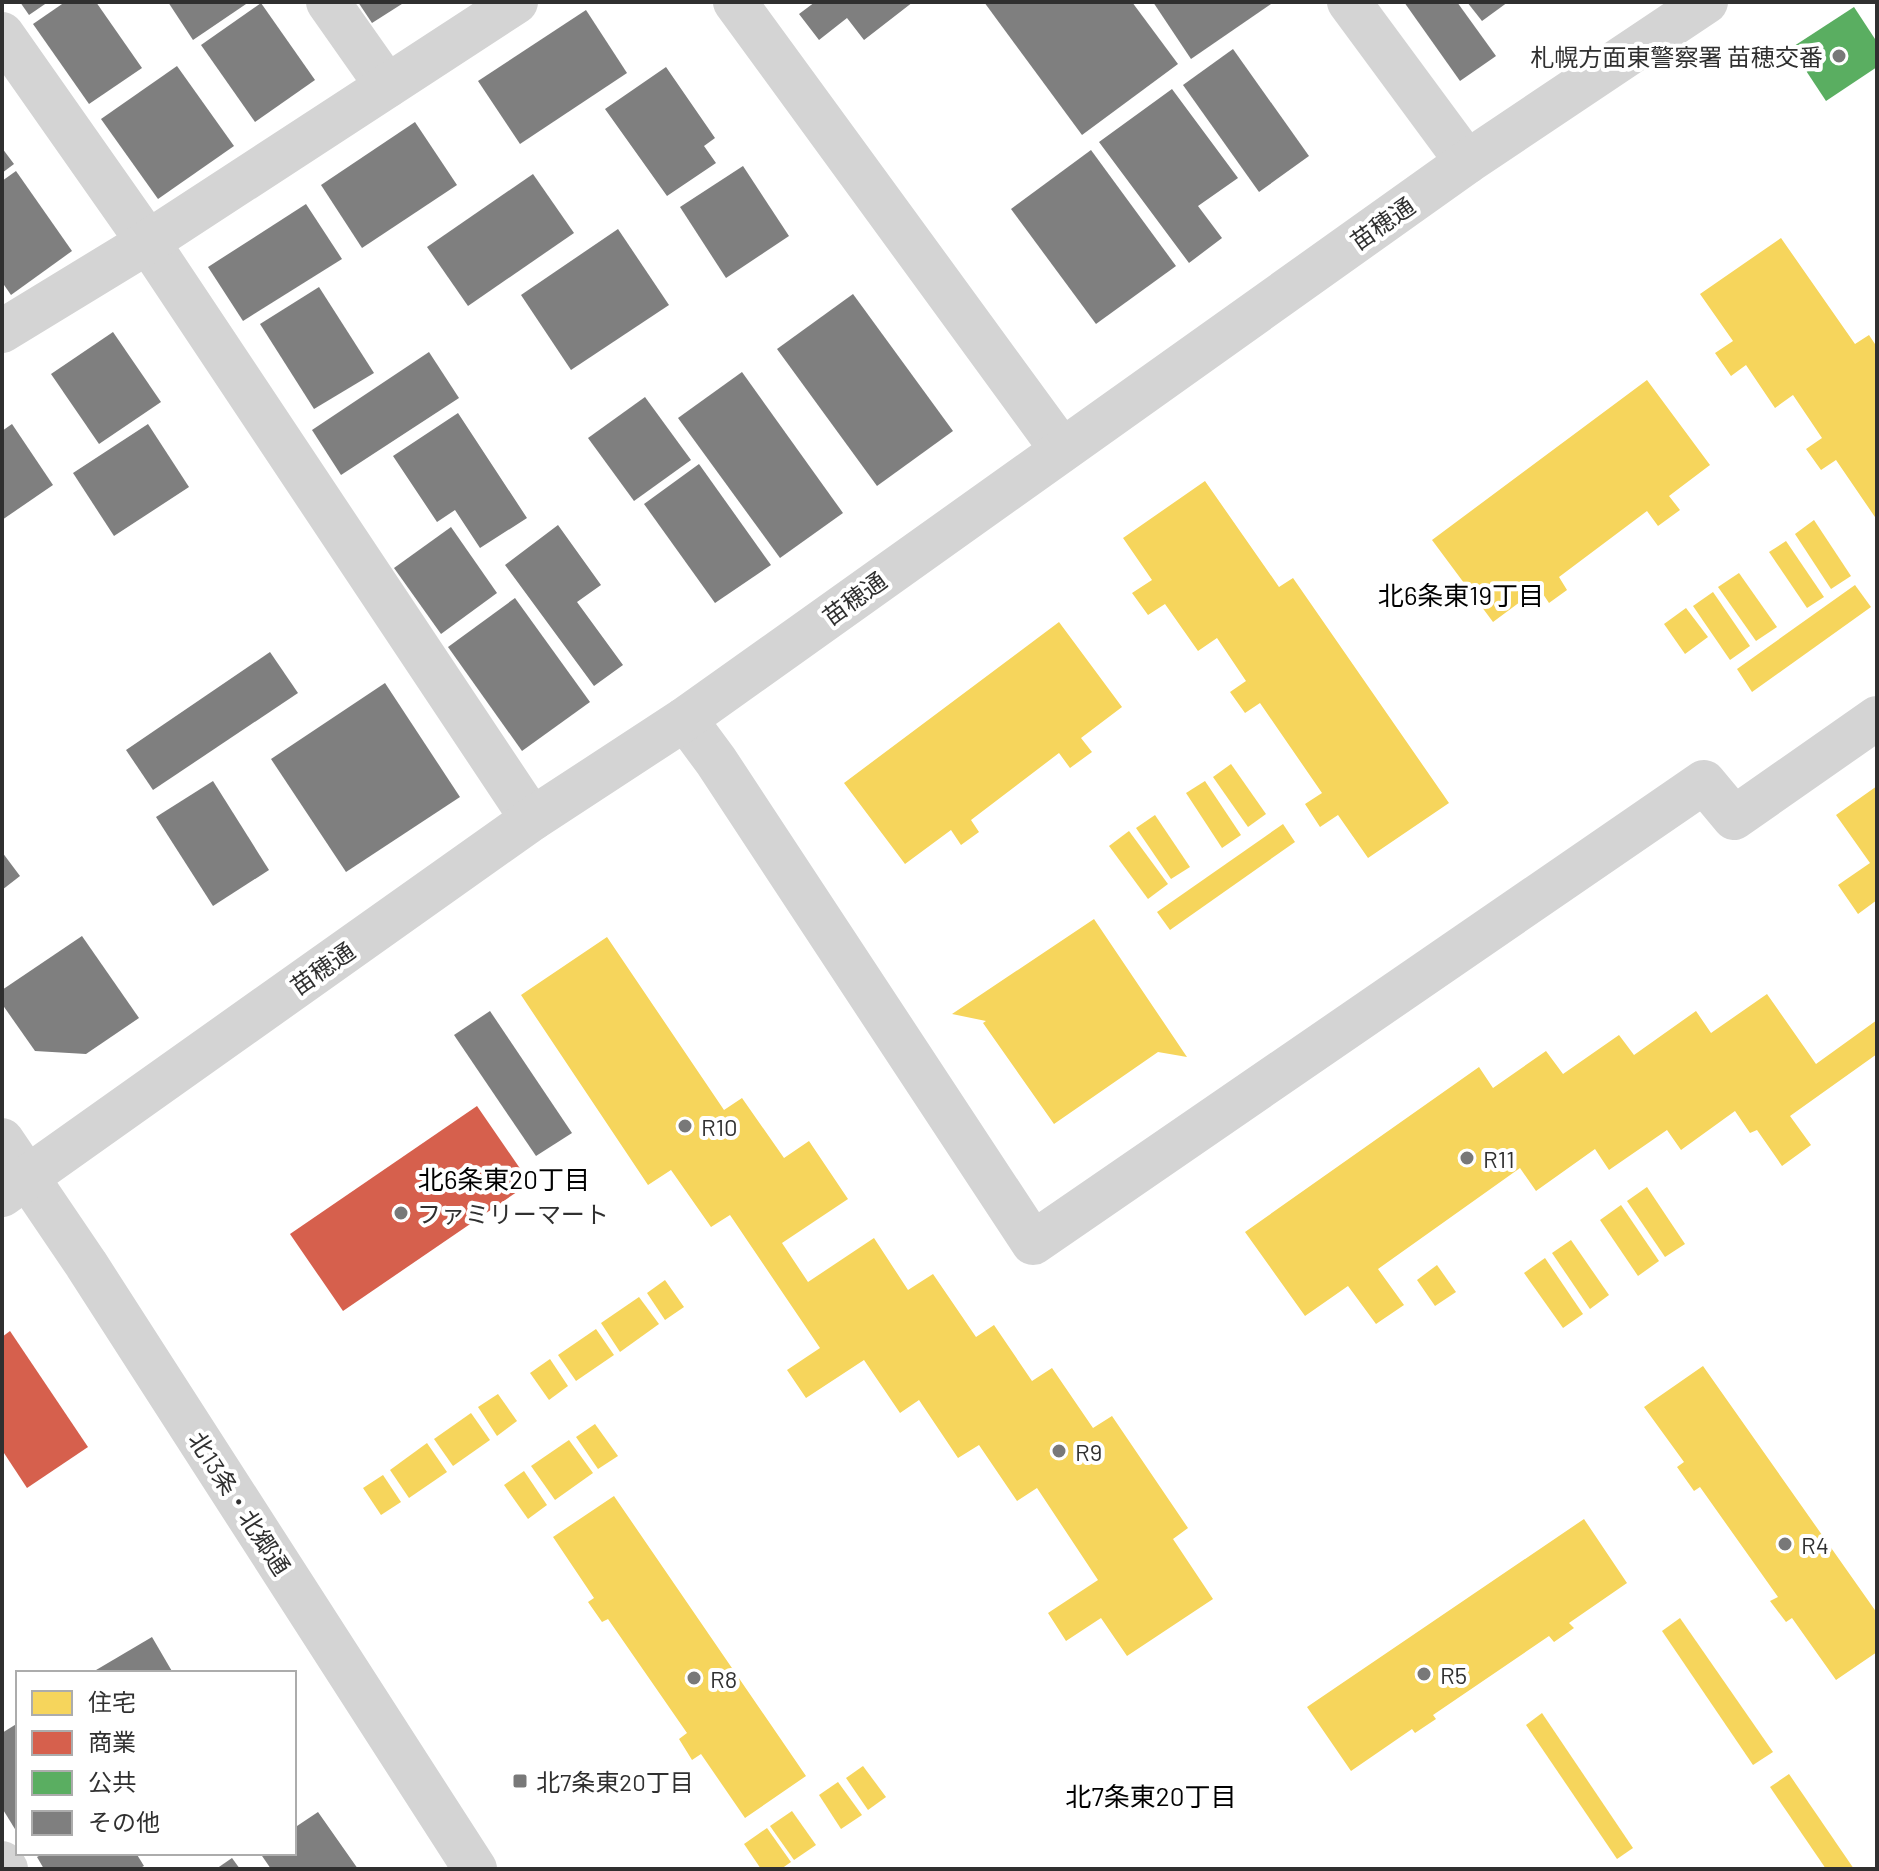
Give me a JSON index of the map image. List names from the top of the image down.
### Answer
{
  "streets": {
    "street": ["苗穂通", "北13条・北郷通"]
  },
  "crossings": [
    ["苗穂通", "北13条・北郷通"]
  ],
  "districts": ["北6条東19丁目", "北6条東20丁目", "北7条東20丁目"],
  "places": {
    "other": [
      "札幌方面東警察署 苗穂交番",
      "R10",
      "R11",
      "ファミリーマート",
      "R9",
      "R4",
      "R5",
      "R8"
    ],
    "transit": ["北7条東20丁目"]
  },
  "legend": [
    "住宅",
    "商業",
    "公共",
    "その他"
  ]
}
